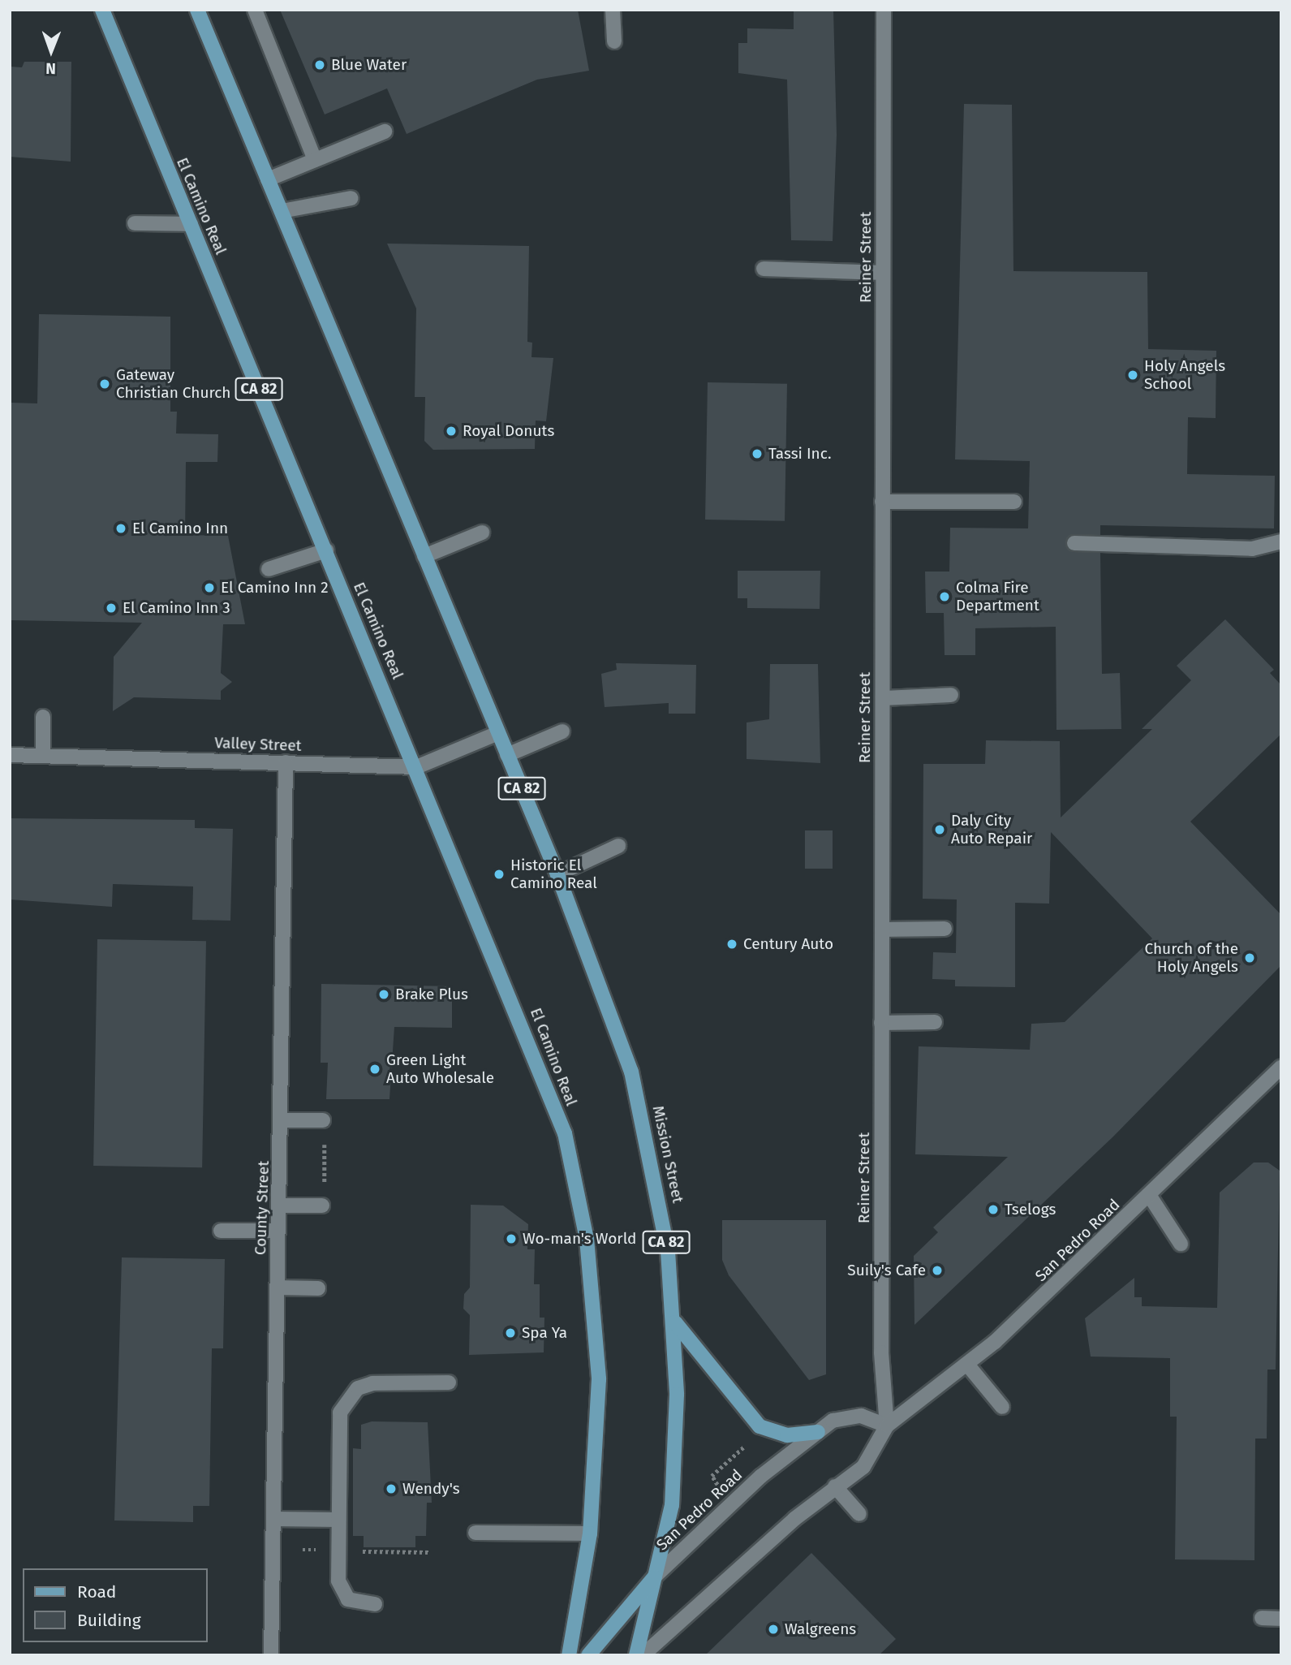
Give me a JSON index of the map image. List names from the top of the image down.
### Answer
{
  "streets": {
    "main road": [
      "El Camino Real",
      "CA 82",
      "Mission Street",
      "San Pedro Road"
    ],
    "street": ["Reiner Street", "Valley Street", "County Street"]
  },
  "crossings": [
    ["El Camino Real", "CA 82"],
    ["El Camino Real", "Valley Street"],
    ["Reiner Street", "San Pedro Road"],
    ["CA 82", "Valley Street"],
    ["CA 82", "Mission Street"],
    ["Valley Street", "County Street"],
    ["Mission Street", "San Pedro Road"]
  ],
  "places": [
    "Blue Water",
    "Holy Angels School",
    "Gateway Christian Church",
    "Royal Donuts",
    "Tassi Inc.",
    "El Camino Inn",
    "El Camino Inn 2",
    "Colma Fire Department",
    "El Camino Inn 3",
    "Daly City Auto Repair",
    "Historic El Camino Real",
    "Century Auto",
    "Church of the Holy Angels",
    "Brake Plus",
    "Green Light Auto Wholesale",
    "Tselogs",
    "Wo-man's World",
    "Suily's Cafe",
    "Spa Ya",
    "Wendy's",
    "Walgreens"
  ],
  "legend": ["Road", "Building"],
  "north": "bottom"
}
